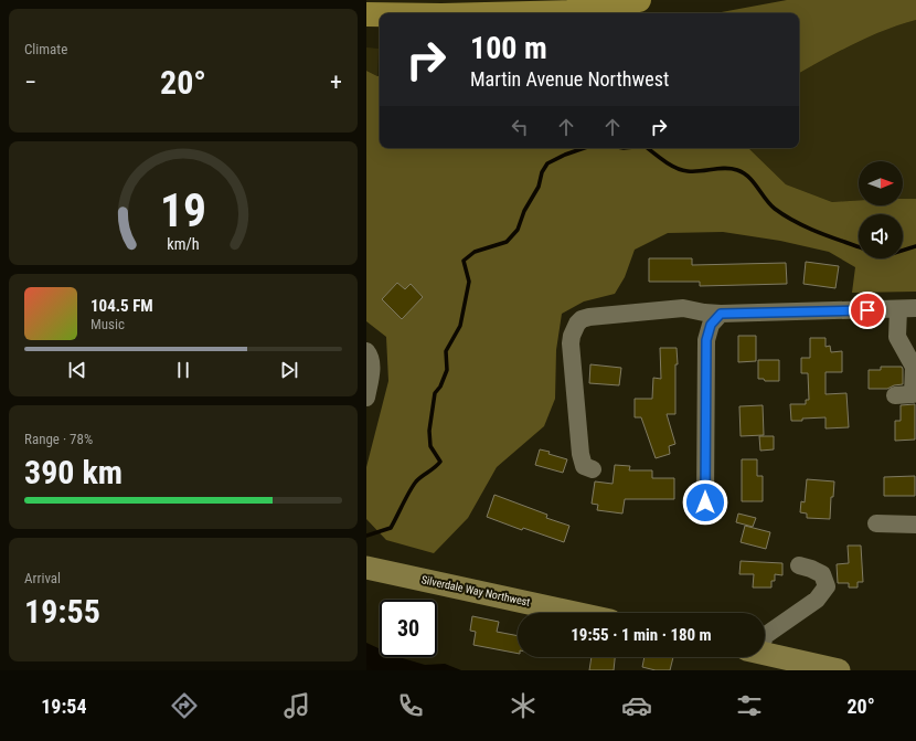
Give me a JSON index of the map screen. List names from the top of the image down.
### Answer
{
  "streets": {
    "main road": ["Silverdale Way Northwest"]
  },
  "north": "right",
  "page": {
    "tile": [
      "Climate",
      ["Range · 78%", "390 km"],
      ["Arrival", "19:55"]
    ],
    "turn": ["100 m", "Martin Avenue Northwest"],
    "heat": ["−", "20°", "+"],
    "song": ["104.5 FM", "Music"],
    "limit": "30",
    "trip": "19:55 · 1 min · 180 m",
    "tabs": ["19:54", "20°"],
    "gauge": ["19", "km/h"]
  }
}
